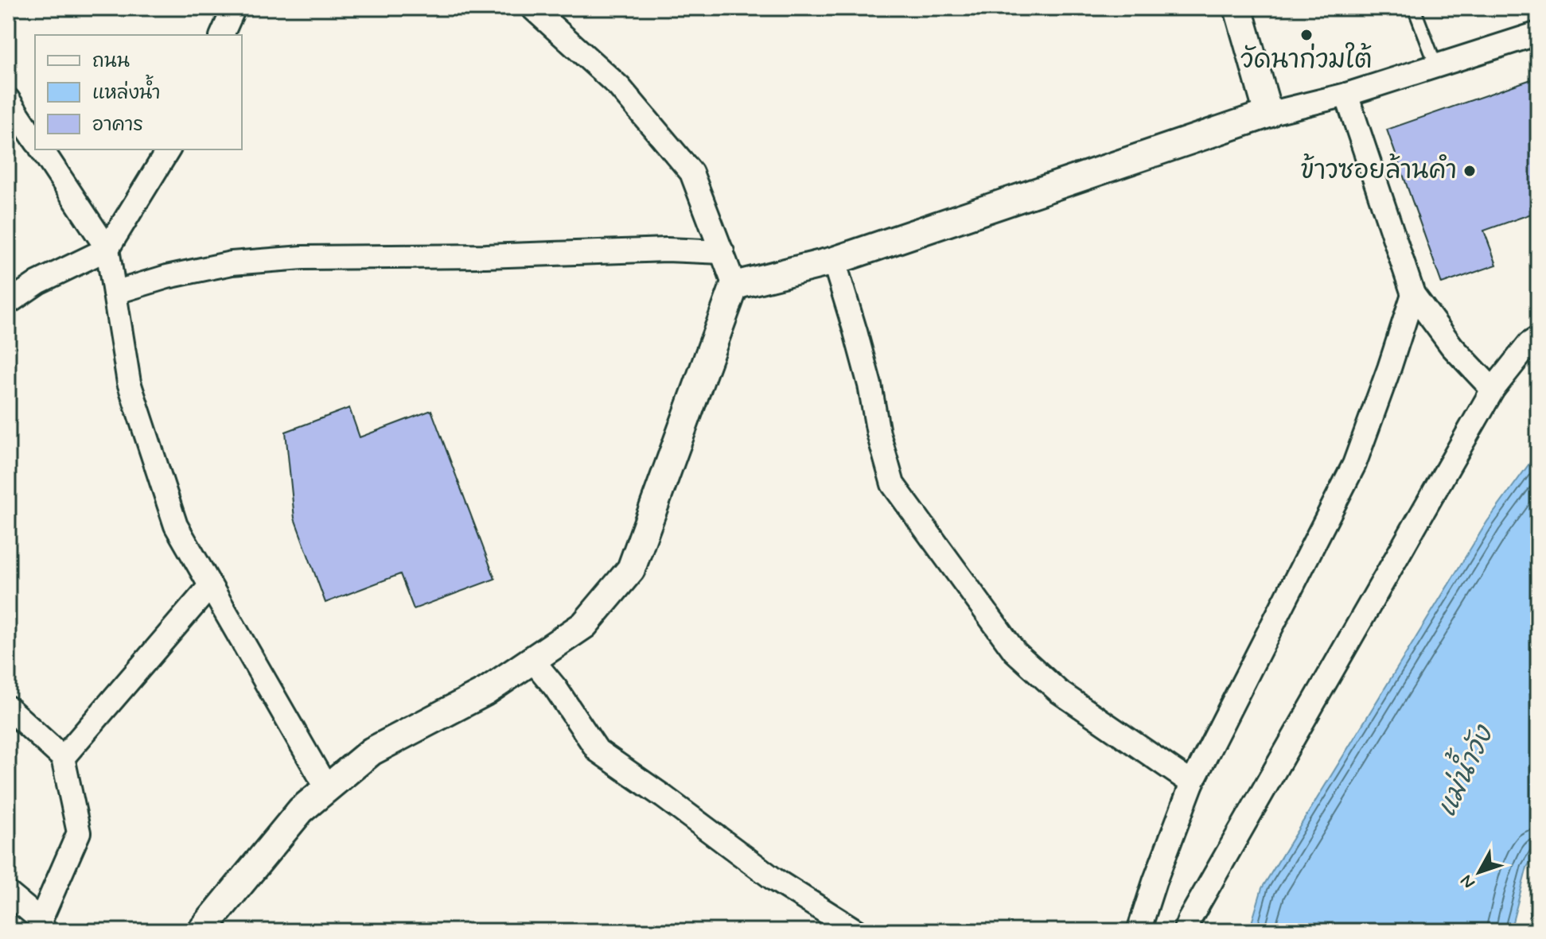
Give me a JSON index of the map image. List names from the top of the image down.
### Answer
{
  "water": ["แม่น้ำวัง"],
  "places": ["วัดนาก่วมใต้", "ข้าวซอยล้านคำ"],
  "legend": ["ถนน", "แหล่งน้ำ", "อาคาร"],
  "north": "bottom left"
}
